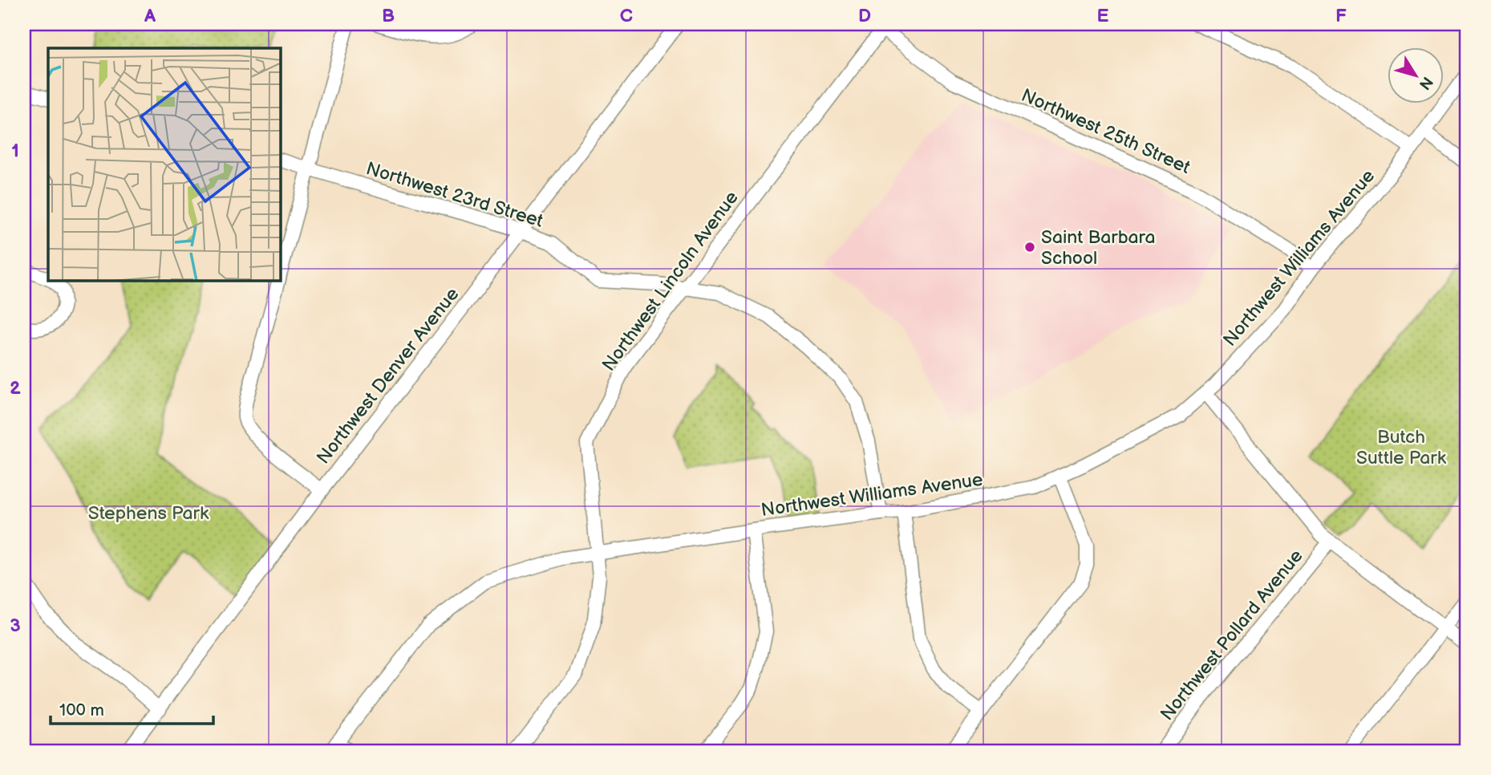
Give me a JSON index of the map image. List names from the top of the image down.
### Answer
{
  "streets": {
    "street": [
      "Northwest 25th Street",
      "Northwest 23rd Street",
      "Northwest Williams Avenue",
      "Northwest Lincoln Avenue",
      "Northwest Denver Avenue",
      "Northwest Pollard Avenue"
    ]
  },
  "crossings": [
    ["Northwest 25th Street", "Northwest Williams Avenue"],
    ["Northwest 25th Street", "Northwest Lincoln Avenue"],
    ["Northwest 23rd Street", "Northwest Williams Avenue"],
    ["Northwest 23rd Street", "Northwest Lincoln Avenue"],
    ["Northwest 23rd Street", "Northwest Denver Avenue"],
    ["Northwest Williams Avenue", "Northwest Lincoln Avenue"]
  ],
  "parks": ["Butch Suttle Park", "Stephens Park"],
  "places": ["Saint Barbara School"],
  "scale_bar": "100 m",
  "north": "bottom right",
  "grid": {
    "columns": [
      "A",
      "B",
      "C",
      "D",
      "E",
      "F"
    ],
    "rows": ["1", "2", "3"]
  }
}
